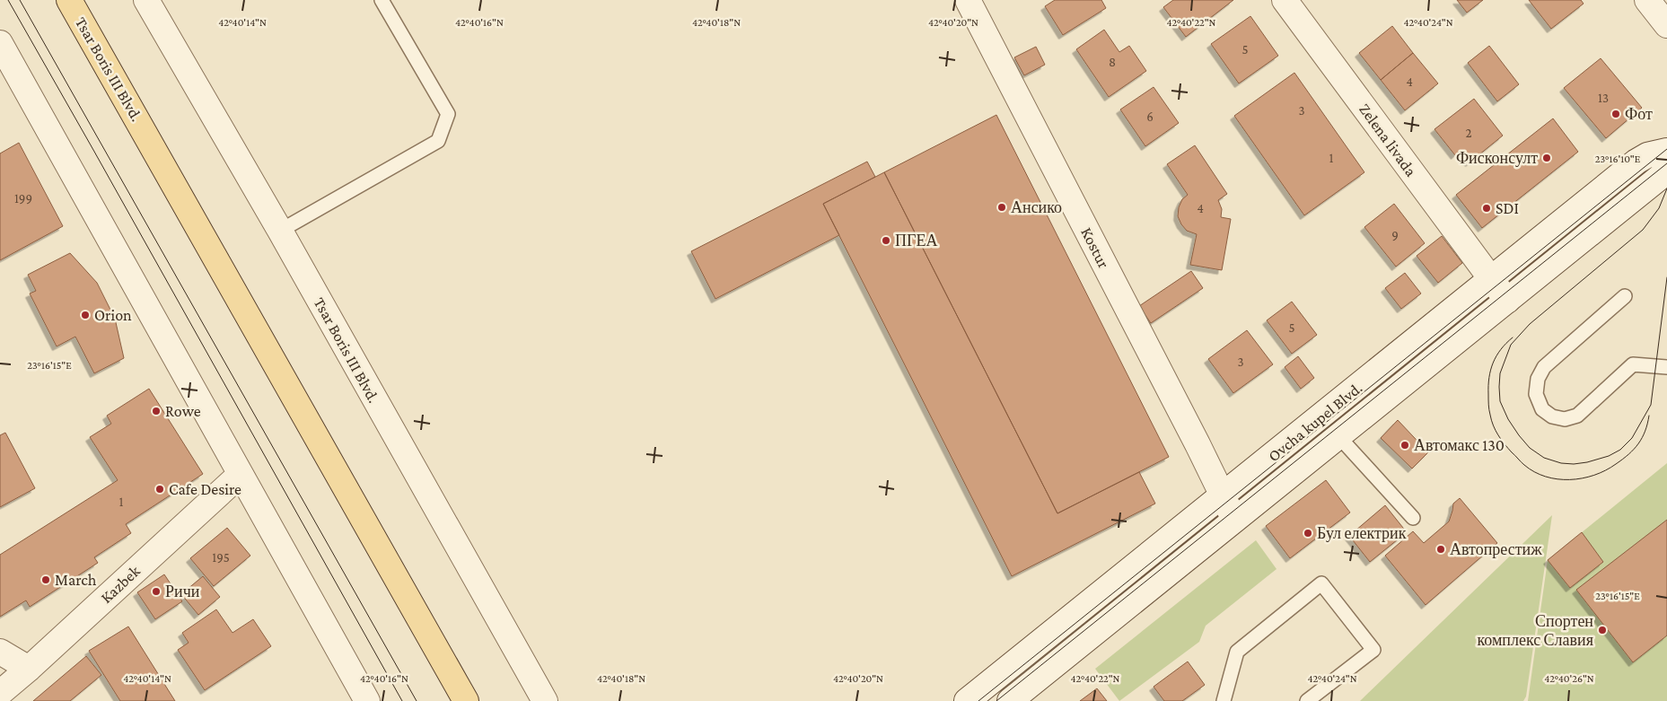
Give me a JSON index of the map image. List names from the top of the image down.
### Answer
{
  "streets": {
    "main road": ["Tsar Boris III Blvd."],
    "street": [
      "Zelena livada",
      "Kostur",
      "Ovcha kupel Blvd.",
      "Kazbek"
    ]
  },
  "crossings": [
    ["Zelena livada", "Ovcha kupel Blvd."],
    ["Kostur", "Ovcha kupel Blvd."]
  ],
  "places": [
    "Фот",
    "Фисконсулт",
    "Ансико",
    "SDI",
    "ПГЕА",
    "Orion",
    "Rowe",
    "Автомакс 130",
    "Cafe Desire",
    "Бул електрик",
    "Автопрестиж",
    "March",
    "Ричи",
    "Спортен комплекс Славия"
  ],
  "house_numbers": [
    "5",
    "8",
    "4",
    "13",
    "3",
    "6",
    "2",
    "1",
    "199",
    "4",
    "9",
    "5",
    "3",
    "1",
    "195"
  ],
  "coordinates": [
    "42°40'14\"N",
    "42°40'16\"N",
    "42°40'18\"N",
    "42°40'20\"N",
    "42°40'22\"N",
    "42°40'24\"N",
    "23°16'10\"E",
    "23°16'15\"E",
    "42°40'26\"N"
  ]
}
